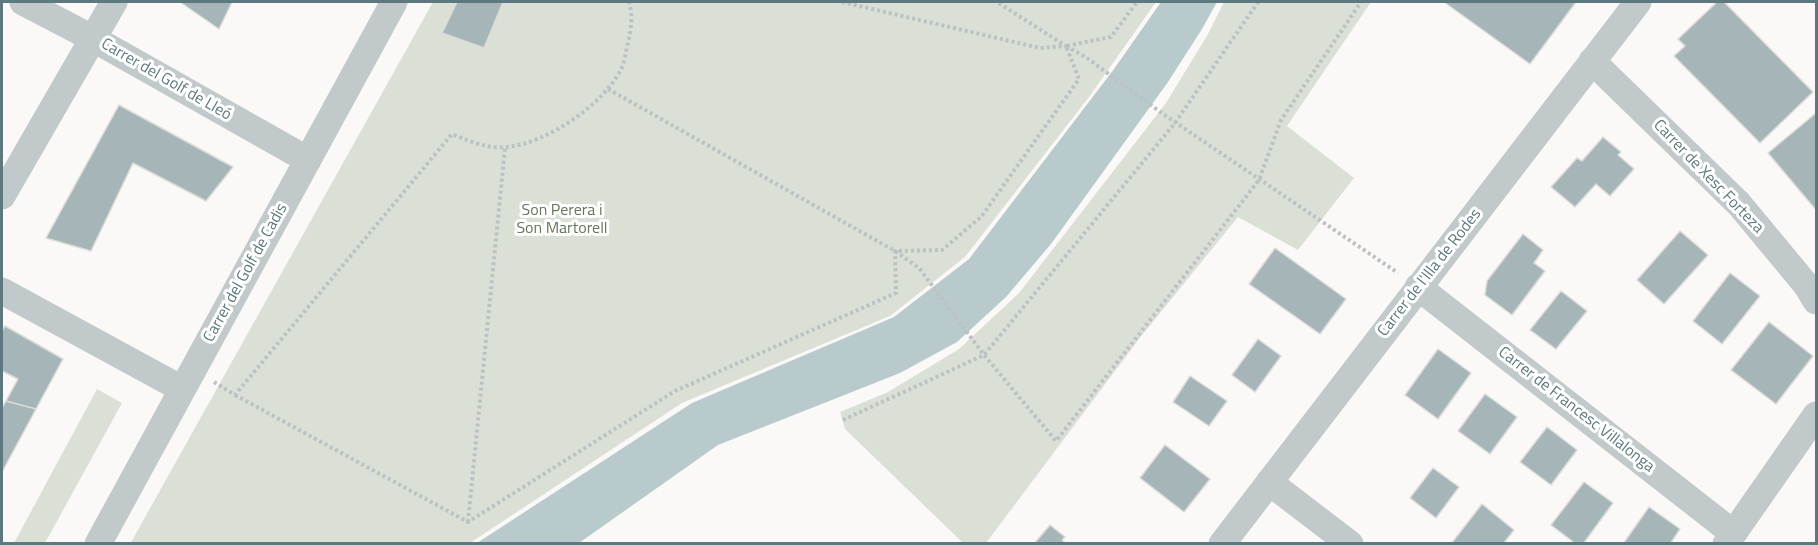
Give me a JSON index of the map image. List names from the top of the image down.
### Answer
{
  "streets": {
    "street": [
      "Carrer del Golf de Lleó",
      "Carrer de Xesc Forteza",
      "Carrer del Golf de Cadis",
      "Carrer de l'Illa de Rodes",
      "Carrer de Francesc Villalonga"
    ]
  },
  "crossings": [
    ["Carrer del Golf de Lleó", "Carrer del Golf de Cadis"],
    ["Carrer de Xesc Forteza", "Carrer de l'Illa de Rodes"],
    ["Carrer de l'Illa de Rodes", "Carrer de Francesc Villalonga"]
  ],
  "parks": ["Son Perera i Son Martorell"]
}
